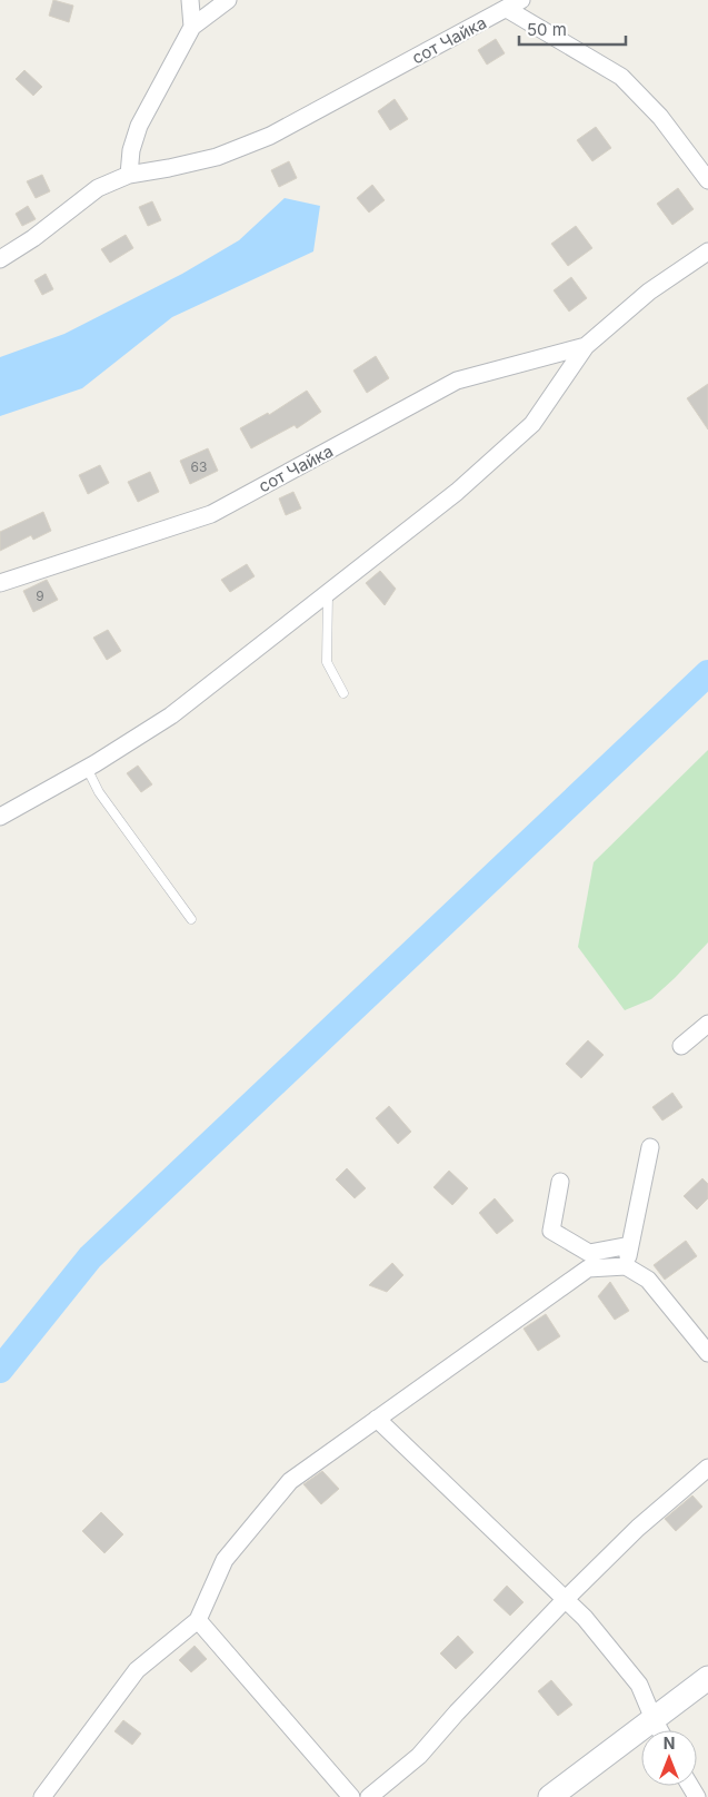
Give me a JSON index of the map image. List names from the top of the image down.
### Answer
{
  "streets": {
    "street": ["сот Чайка"]
  },
  "house_numbers": ["63", "9"],
  "scale_bar": "50 m",
  "north": "top"
}
